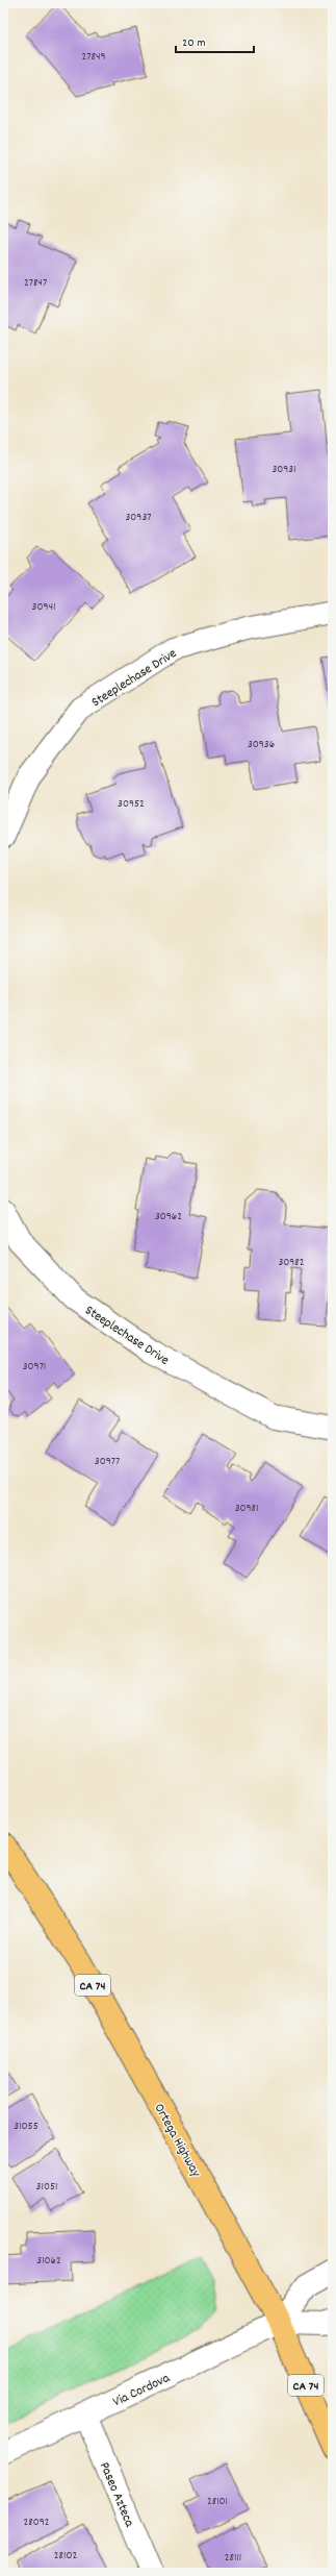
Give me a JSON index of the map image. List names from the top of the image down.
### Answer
{
  "streets": {
    "main road": ["CA 74", "Ortega Highway"],
    "street": ["Steeplechase Drive", "Via Cordova", "Paseo Azteca"]
  },
  "crossings": [
    ["Ortega Highway", "Via Cordova"],
    ["Via Cordova", "Paseo Azteca"]
  ],
  "house_numbers": [
    "27849",
    "27847",
    "30931",
    "30937",
    "30941",
    "30936",
    "30952",
    "30962",
    "30982",
    "30971",
    "30977",
    "30981",
    "31055",
    "31051",
    "31062",
    "28101",
    "28092",
    "28102",
    "28111"
  ],
  "scale_bar": "20 m"
}
